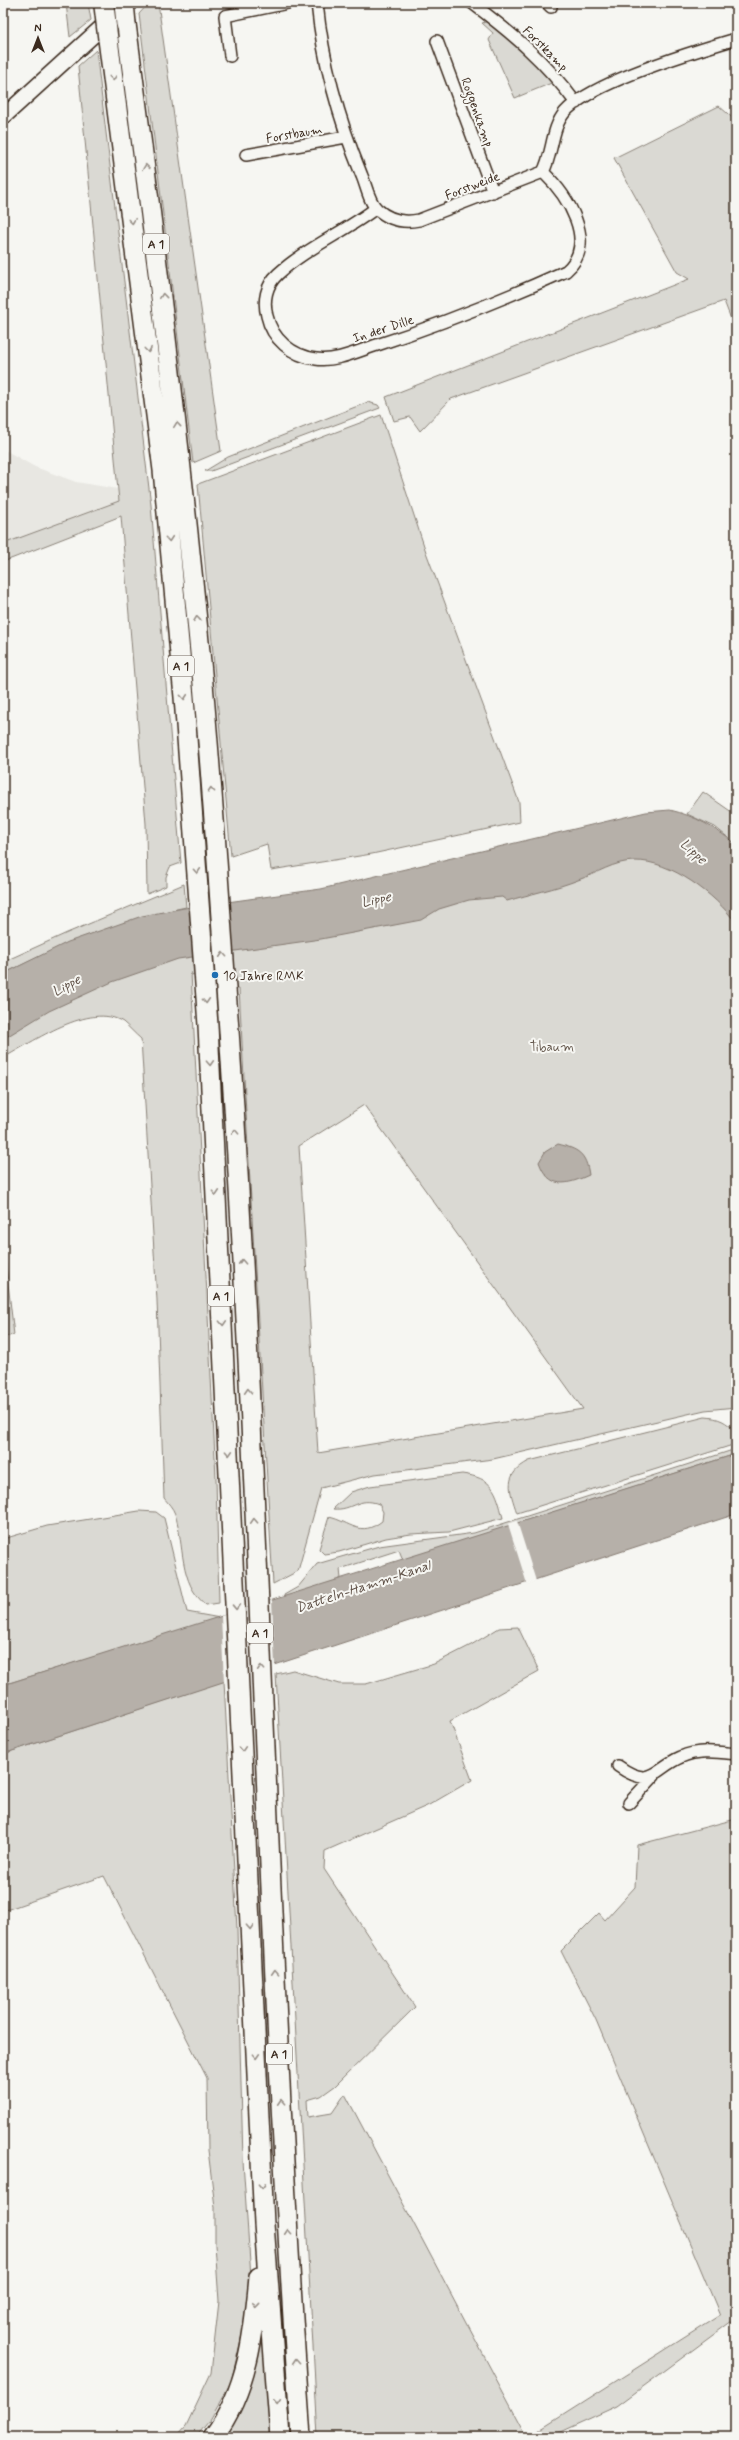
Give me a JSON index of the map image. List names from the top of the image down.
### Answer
{
  "streets": {
    "highway": ["A 1"],
    "street": [
      "Forstkamp",
      "Roggenkamp",
      "Forstbaum",
      "Forstweide",
      "In der Dille"
    ]
  },
  "crossings": [
    ["Roggenkamp", "Forstweide"],
    ["Forstweide", "In der Dille"]
  ],
  "water": ["Lippe", "Datteln-Hamm-Kanal"],
  "parks": ["Tibaum"],
  "places": ["10 Jahre RMK"],
  "north": "top"
}
